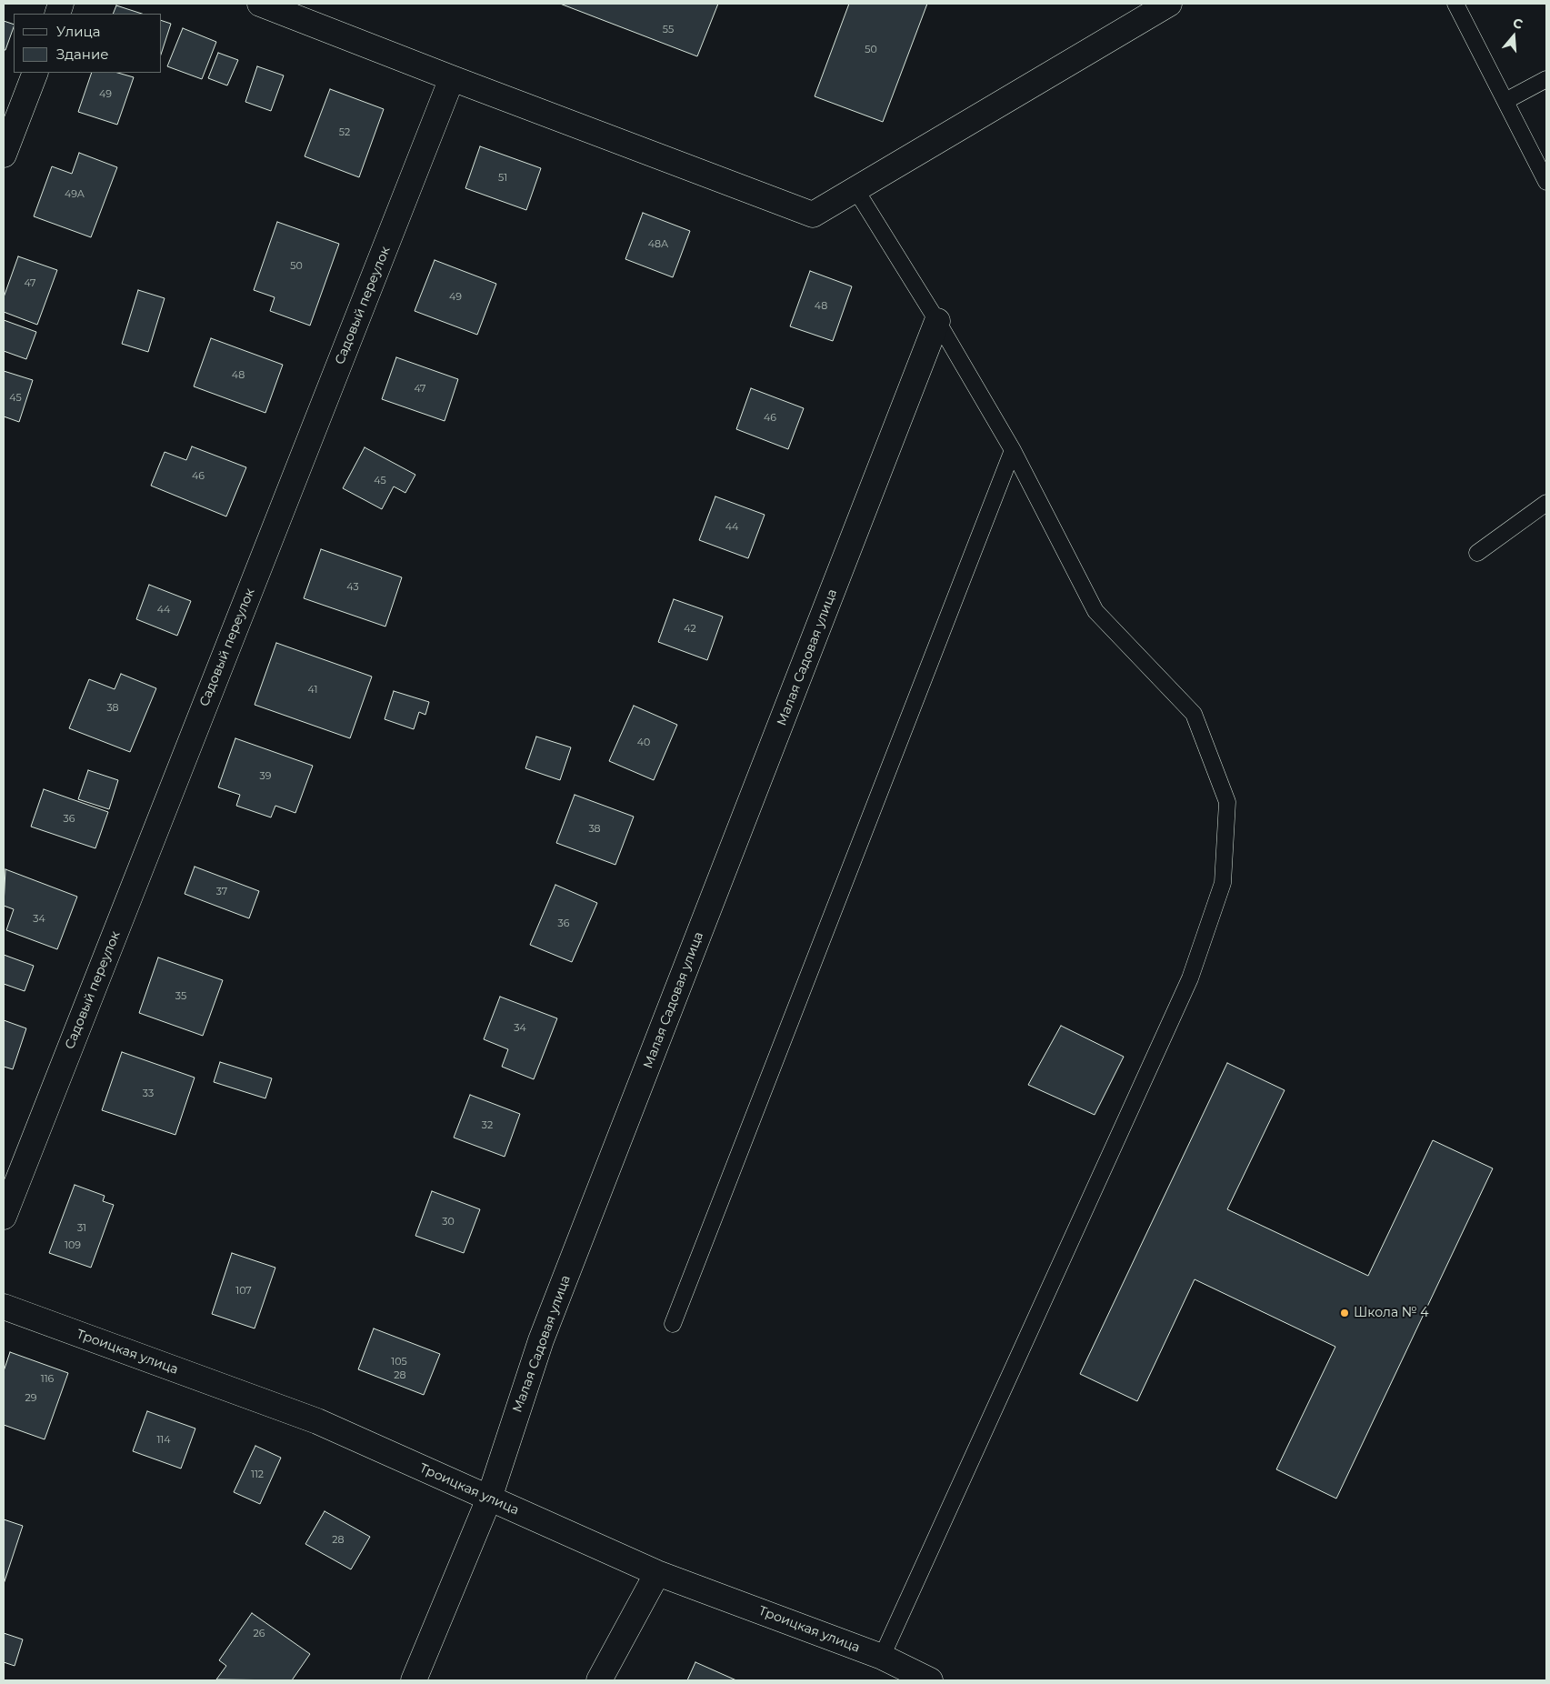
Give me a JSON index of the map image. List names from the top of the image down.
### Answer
{
  "streets": {
    "street": ["Садовый переулок", "Малая Садовая улица", "Троицкая улица"]
  },
  "crossings": [
    ["Малая Садовая улица", "Троицкая улица"]
  ],
  "places": ["Школа № 4"],
  "house_numbers": [
    "55",
    "50",
    "49",
    "52",
    "51",
    "49А",
    "48А",
    "50",
    "47",
    "49",
    "48",
    "48",
    "47",
    "45",
    "46",
    "46",
    "45",
    "44",
    "43",
    "44",
    "42",
    "41",
    "38",
    "40",
    "39",
    "36",
    "38",
    "37",
    "34",
    "36",
    "35",
    "34",
    "33",
    "32",
    "30",
    "31",
    "109",
    "107",
    "105",
    "28",
    "116",
    "29",
    "114",
    "112",
    "28",
    "26"
  ],
  "legend": ["Улица", "Здание"],
  "north": "top"
}
